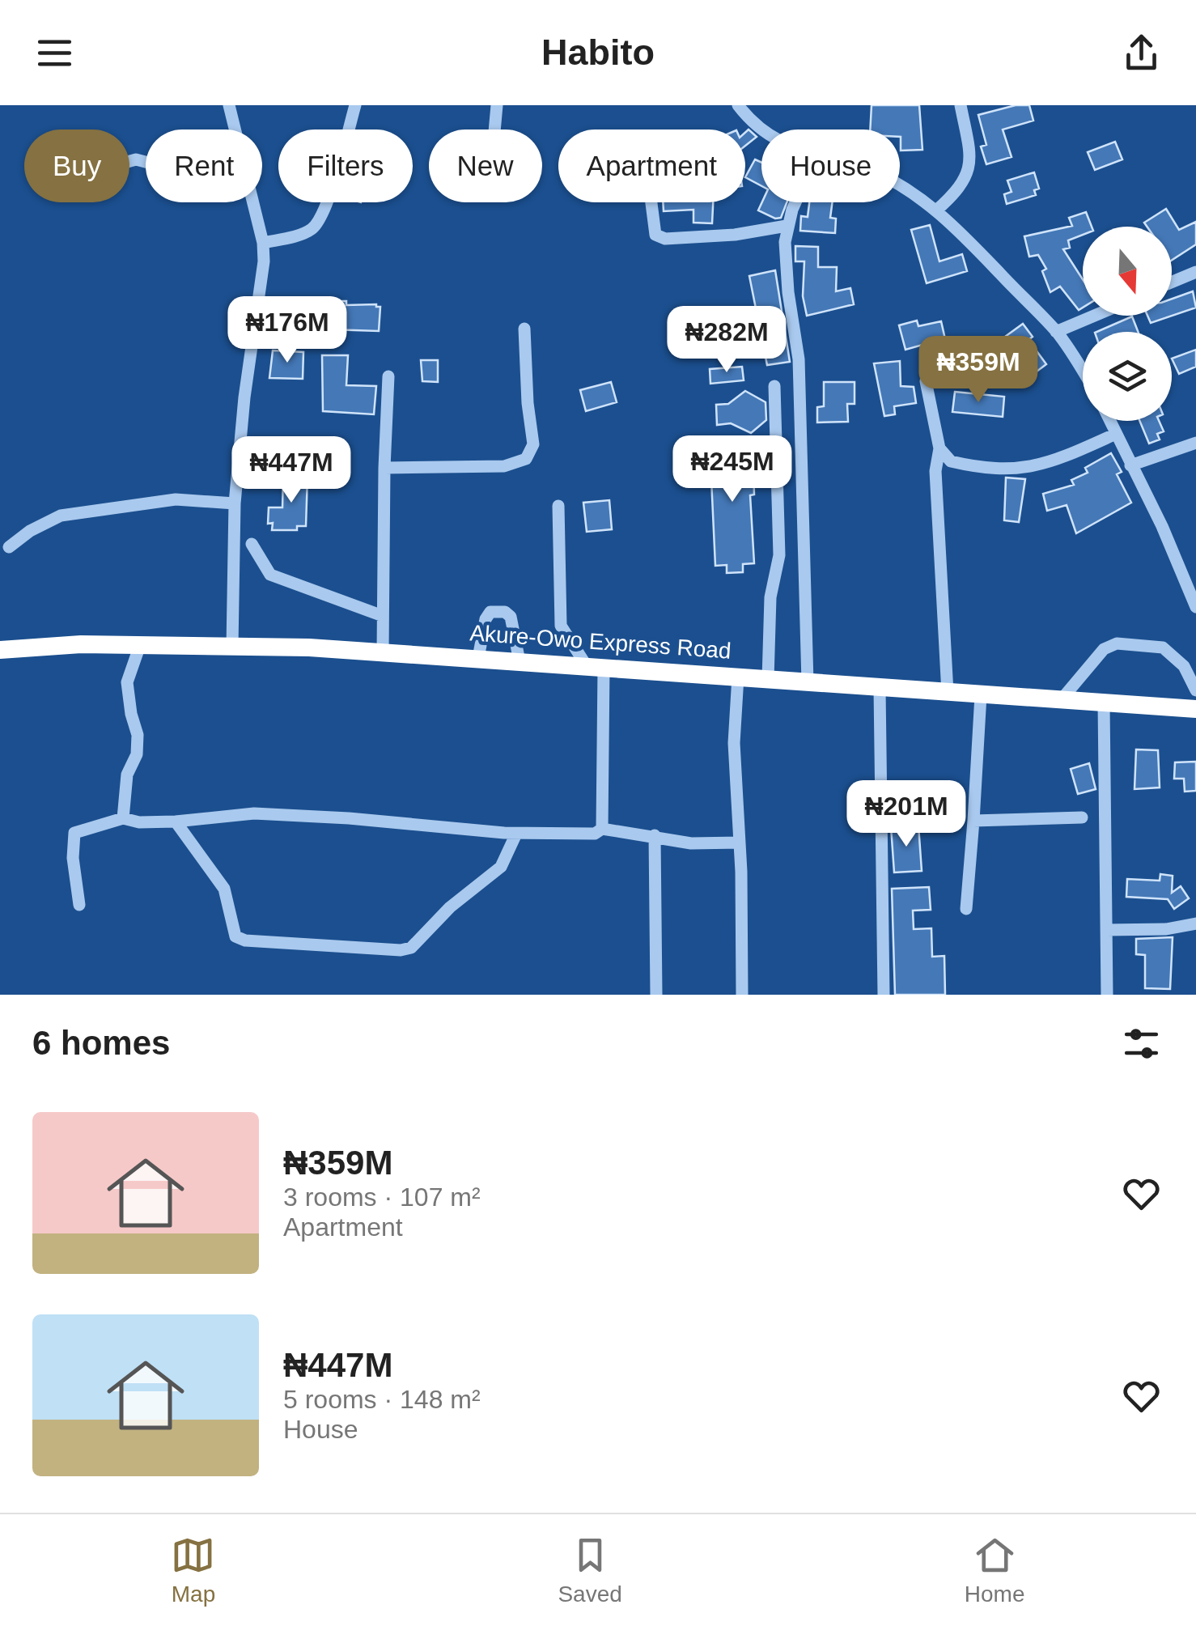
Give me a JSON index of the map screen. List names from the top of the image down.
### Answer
{
  "streets": {
    "highway": ["Akure-Owo Express Road"]
  },
  "north": "bottom",
  "page": {
    "header": "Habito",
    "chip": [
      "Buy",
      "Rent",
      "Filters",
      "New",
      "Apartment",
      "House"
    ],
    "price": [
      "₦176M",
      "₦282M",
      "₦359M",
      "₦245M",
      "₦447M",
      "₦201M"
    ],
    "heading": "6 homes",
    "list": [
      {
        "name": "₦359M",
        "note": "3 rooms · 107 m² · Apartment"
      },
      {
        "name": "₦447M",
        "note": "5 rooms · 148 m² · House"
      }
    ],
    "tabs": ["Map", "Saved", "Home"]
  }
}
